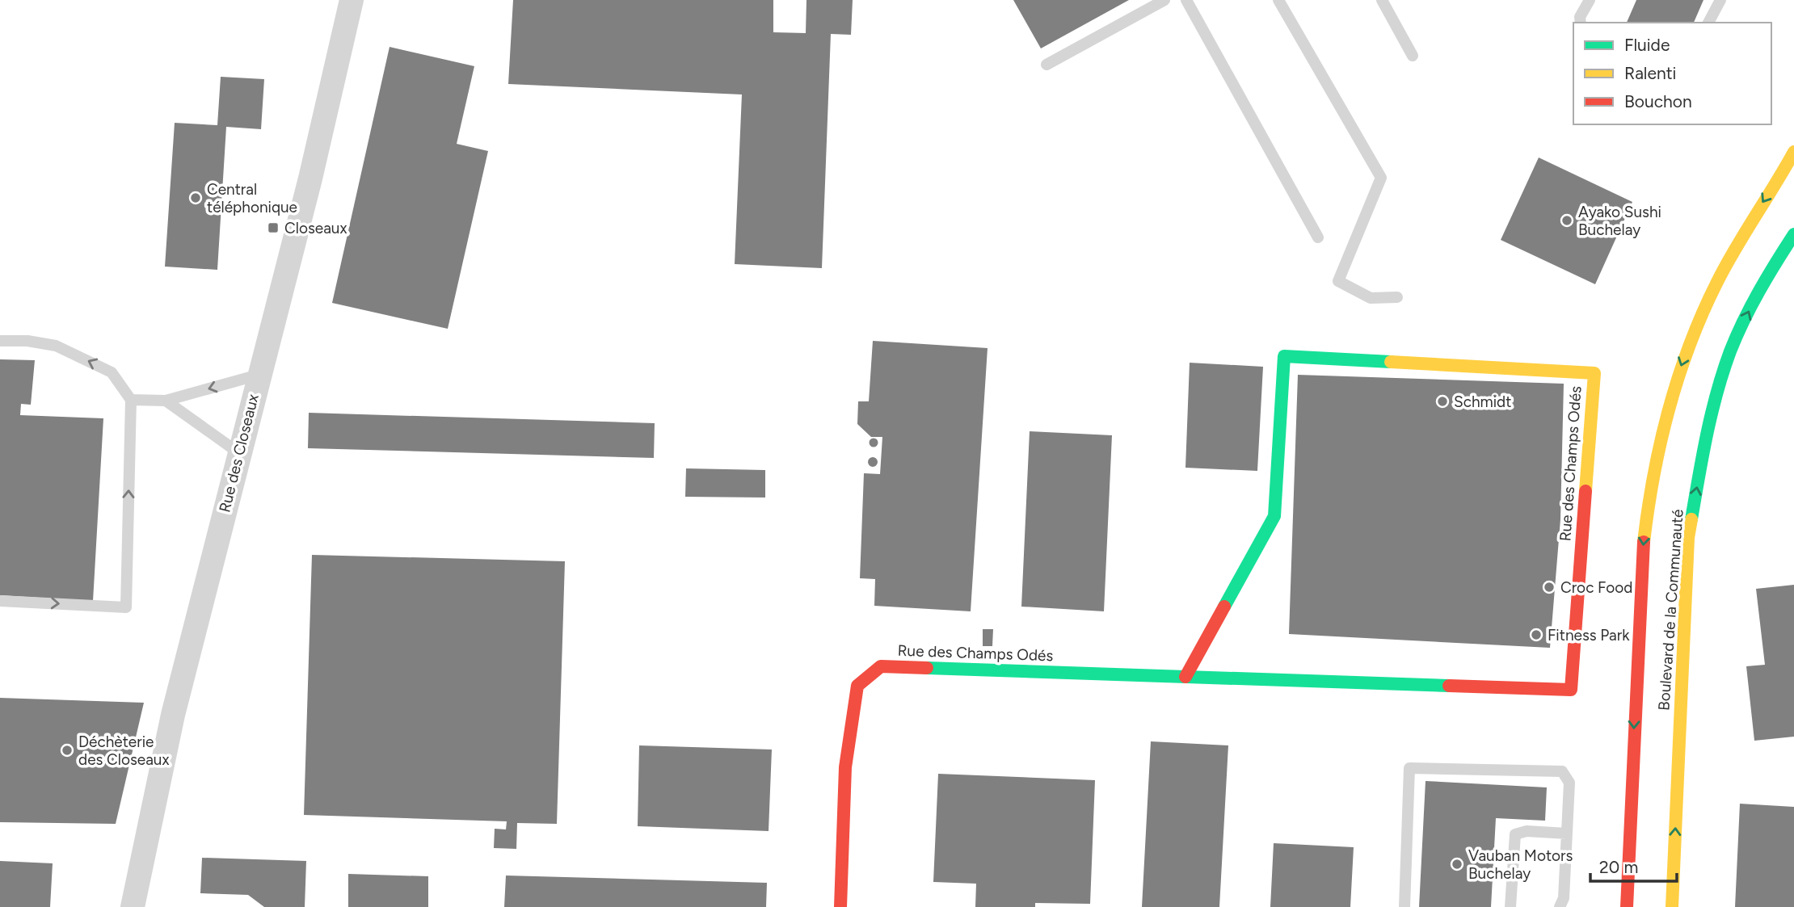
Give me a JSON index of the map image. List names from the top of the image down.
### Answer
{
  "streets": {
    "street": ["Rue des Closeaux", "Rue des Champs Odés", "Boulevard de la Communauté"]
  },
  "places": {
    "other": [
      "Central téléphonique",
      "Ayako Sushi Buchelay",
      "Schmidt",
      "Croc Food",
      "Fitness Park",
      "Déchèterie des Closeaux",
      "Vauban Motors Buchelay"
    ],
    "transit": ["Closeaux"]
  },
  "legend": ["Fluide", "Ralenti", "Bouchon"],
  "scale_bar": "20 m"
}
